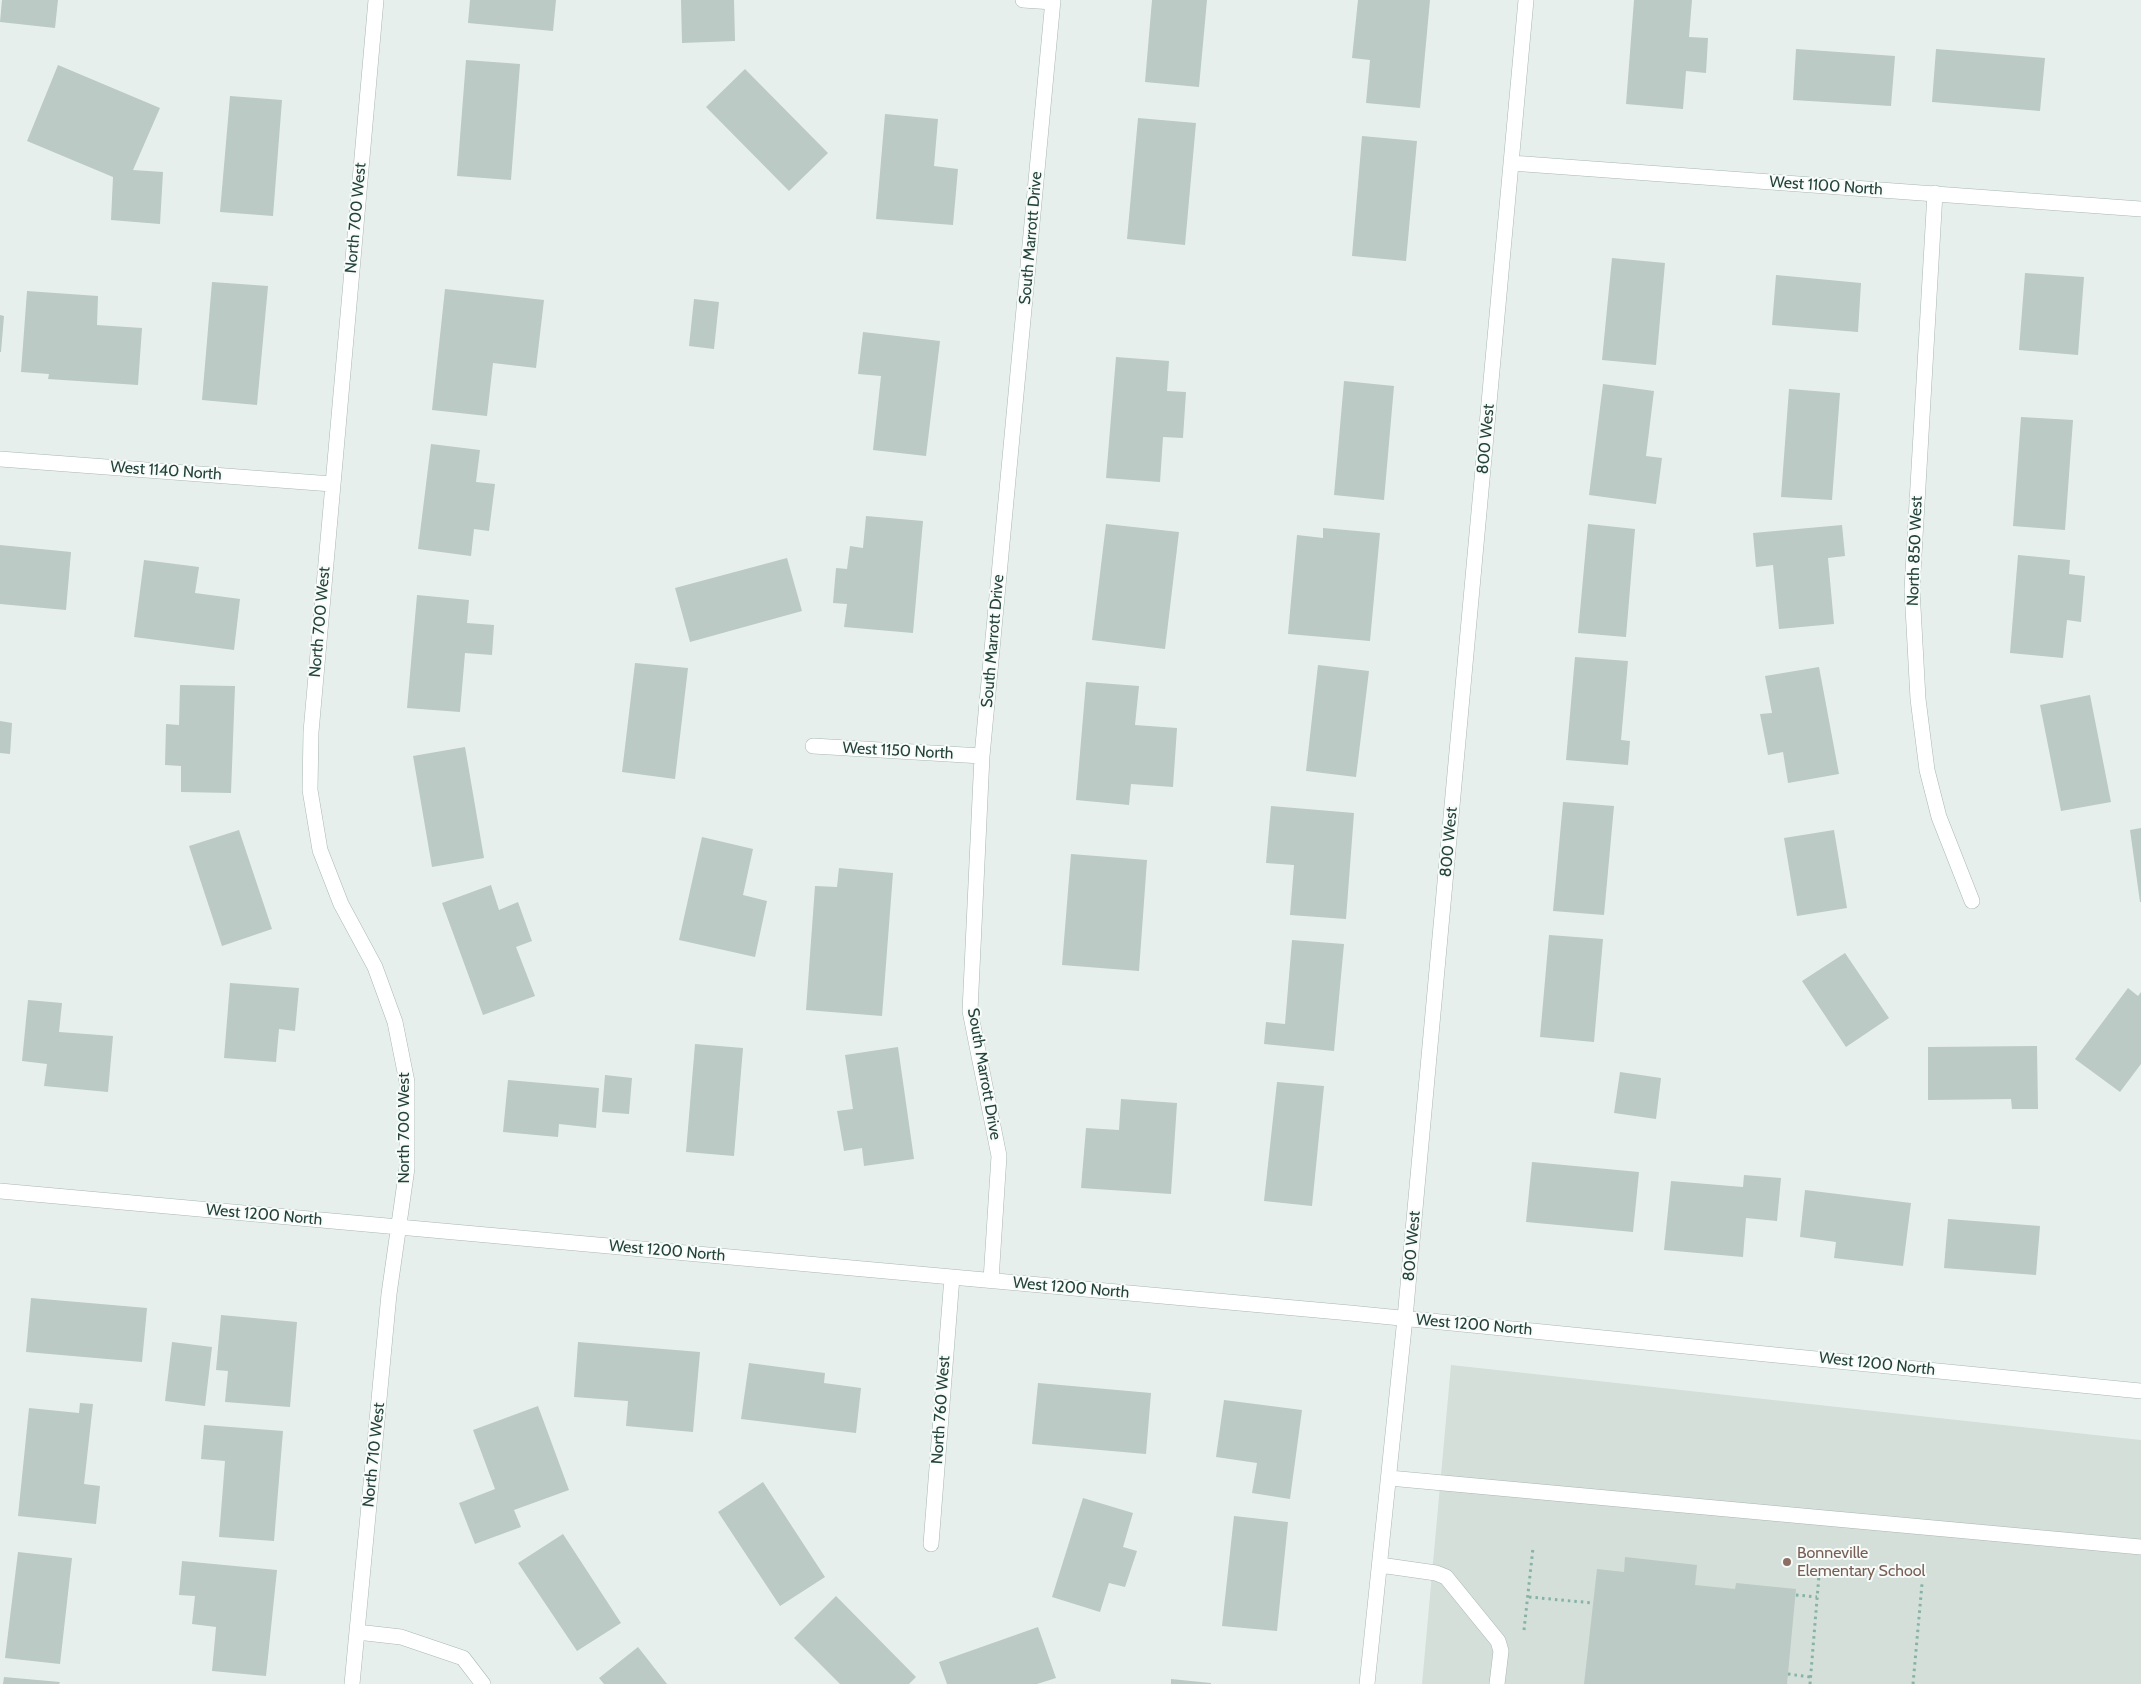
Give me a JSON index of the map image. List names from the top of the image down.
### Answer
{
  "streets": {
    "street": [
      "West 1100 North",
      "North 700 West",
      "South Marrott Drive",
      "800 West",
      "West 1140 North",
      "North 850 West",
      "West 1150 North",
      "West 1200 North",
      "North 760 West",
      "North 710 West"
    ]
  },
  "crossings": [
    ["West 1100 North", "800 West"],
    ["West 1100 North", "North 850 West"],
    ["North 700 West", "West 1140 North"],
    ["North 700 West", "West 1200 North"],
    ["North 700 West", "North 710 West"],
    ["South Marrott Drive", "West 1150 North"],
    ["South Marrott Drive", "West 1200 North"],
    ["800 West", "West 1200 North"],
    ["West 1200 North", "North 760 West"],
    ["West 1200 North", "North 710 West"]
  ],
  "places": ["Bonneville Elementary School"]
}
